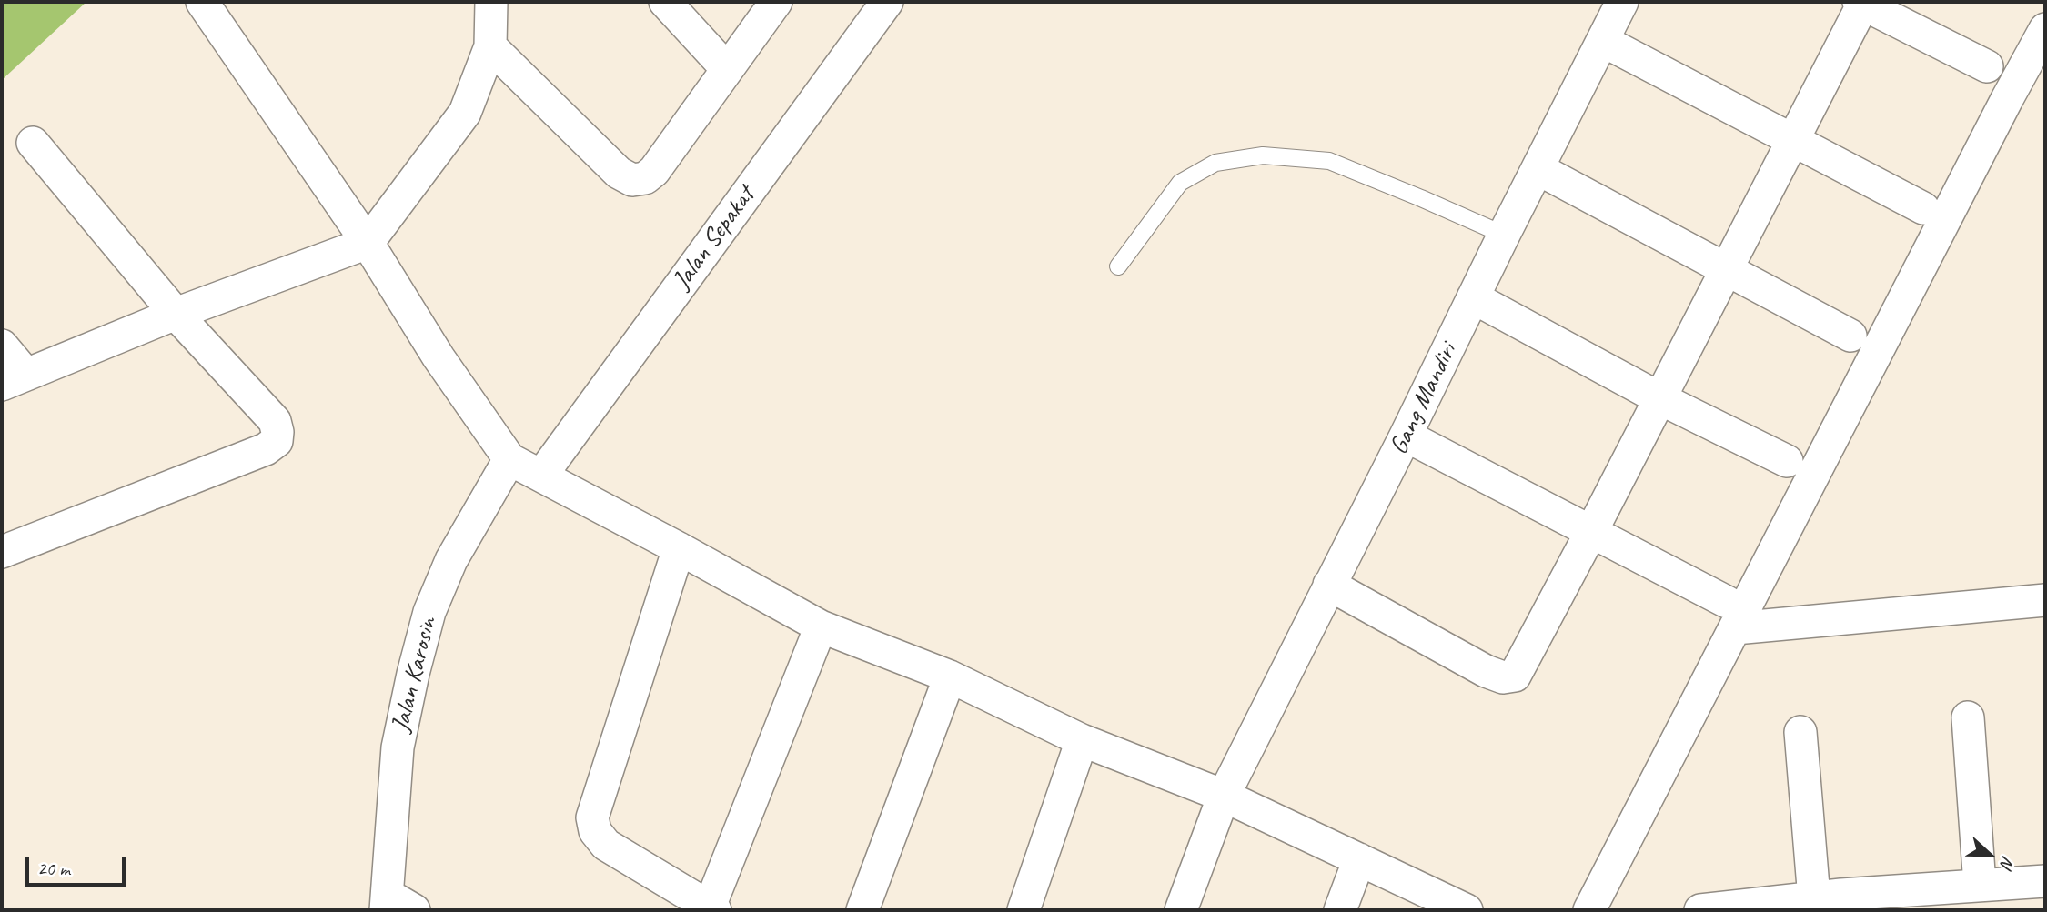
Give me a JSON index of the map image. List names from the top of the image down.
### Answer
{
  "streets": {
    "street": ["Jalan Sepakat", "Gang Mandiri", "Jalan Karosin"]
  },
  "scale_bar": "20 m",
  "north": "right"
}
